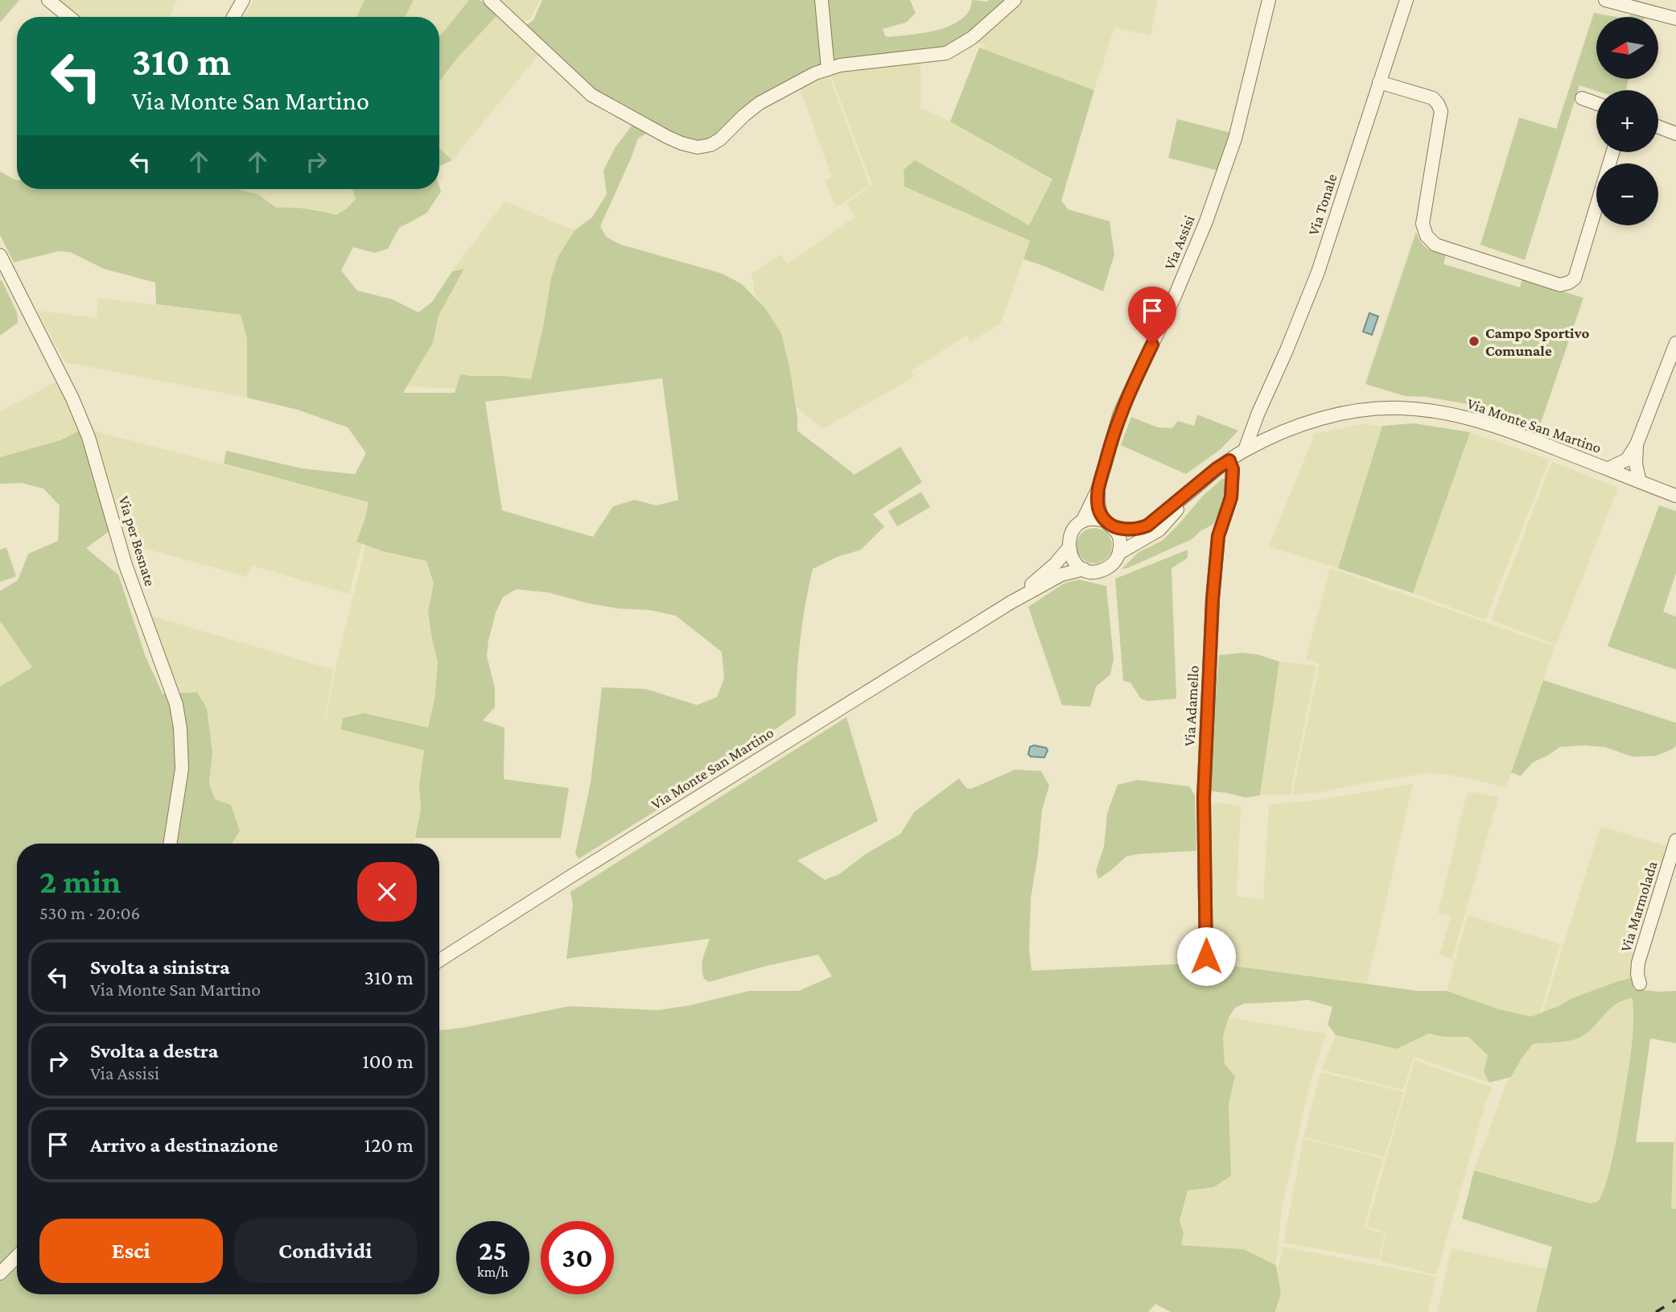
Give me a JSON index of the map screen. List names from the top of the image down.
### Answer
{
  "streets": {
    "street": [
      "Via Tonale",
      "Via Assisi",
      "Via Monte San Martino",
      "Via per Besnate",
      "Via Adamello",
      "Via Marmolada"
    ]
  },
  "crossings": [
    ["Via Tonale", "Via Monte San Martino"],
    ["Via Assisi", "Via Monte San Martino"],
    ["Via Monte San Martino", "Via Adamello"]
  ],
  "places": ["Campo Sportivo Comunale"],
  "north": "left",
  "page": {
    "map_buttons": ["+", "−"],
    "turn": ["310 m", "Via Monte San Martino"],
    "heading": ["2 min", "530 m · 20:06"],
    "list": [
      {
        "name": "Svolta a sinistra",
        "note": "Via Monte San Martino",
        "value": "310 m"
      },
      {
        "name": "Svolta a destra",
        "note": "Via Assisi",
        "value": "100 m"
      },
      {
        "name": "Arrivo a destinazione",
        "value": "120 m"
      }
    ],
    "buttons": ["Esci", "Condividi"],
    "speed": "25 km/h",
    "limit": "30"
  }
}
